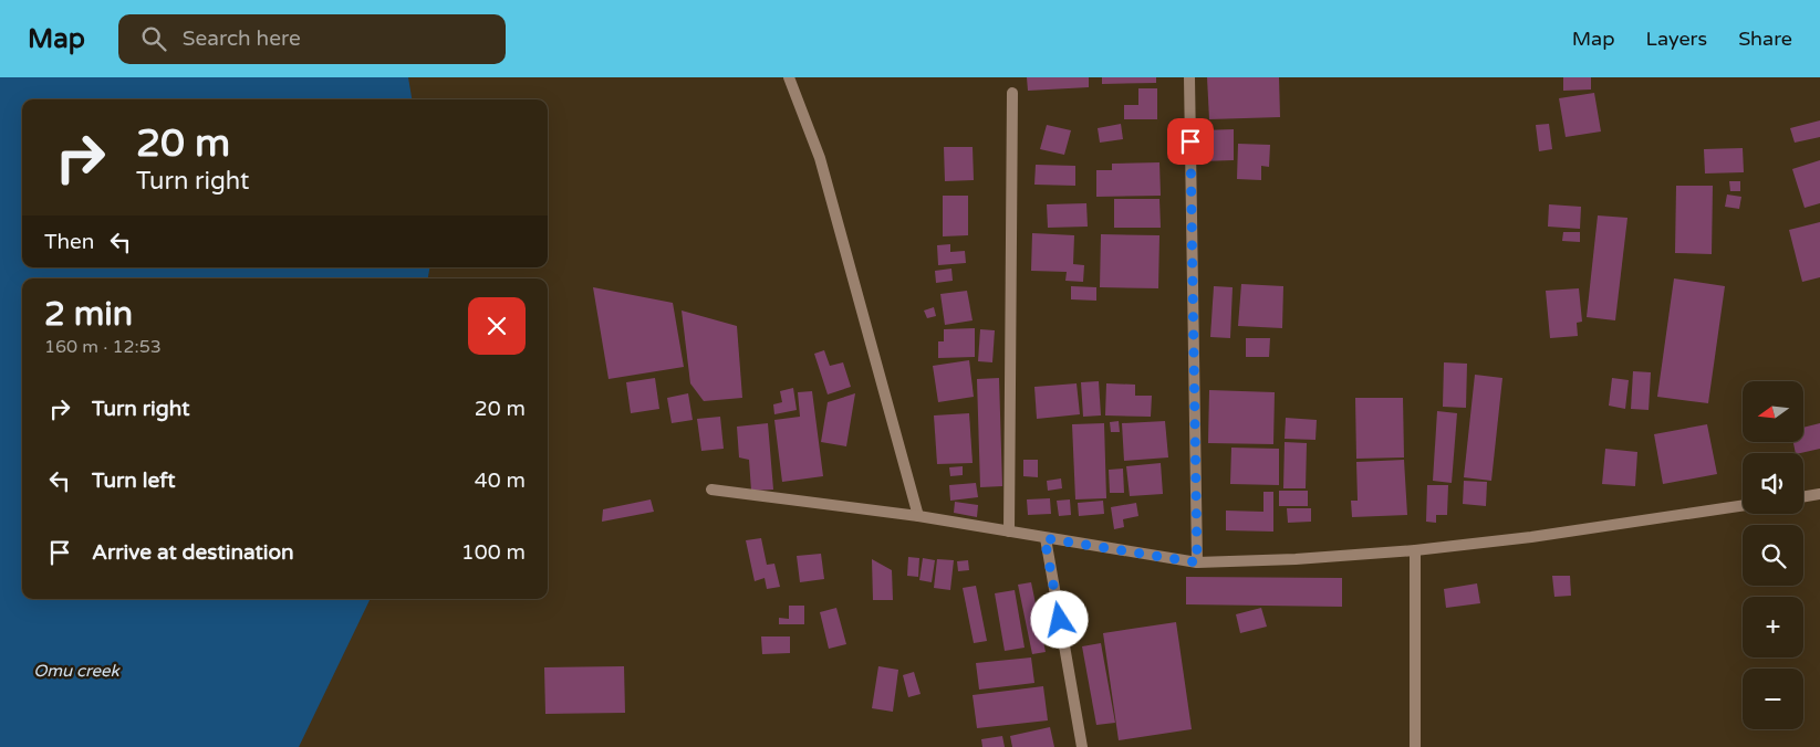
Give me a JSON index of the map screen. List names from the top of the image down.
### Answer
{
  "water": ["Omu creek"],
  "north": "left",
  "page": {
    "header": "Map",
    "search": "Search here",
    "nav": ["Map", "Layers", "Share"],
    "turn": ["20 m", "Turn right"],
    "then": "Then",
    "heading": ["2 min", "160 m · 12:53"],
    "list": [
      {
        "name": "Turn right",
        "value": "20 m"
      },
      {
        "name": "Turn left",
        "value": "40 m"
      },
      {
        "name": "Arrive at destination",
        "value": "100 m"
      }
    ],
    "map_buttons": ["+", "−"]
  }
}
